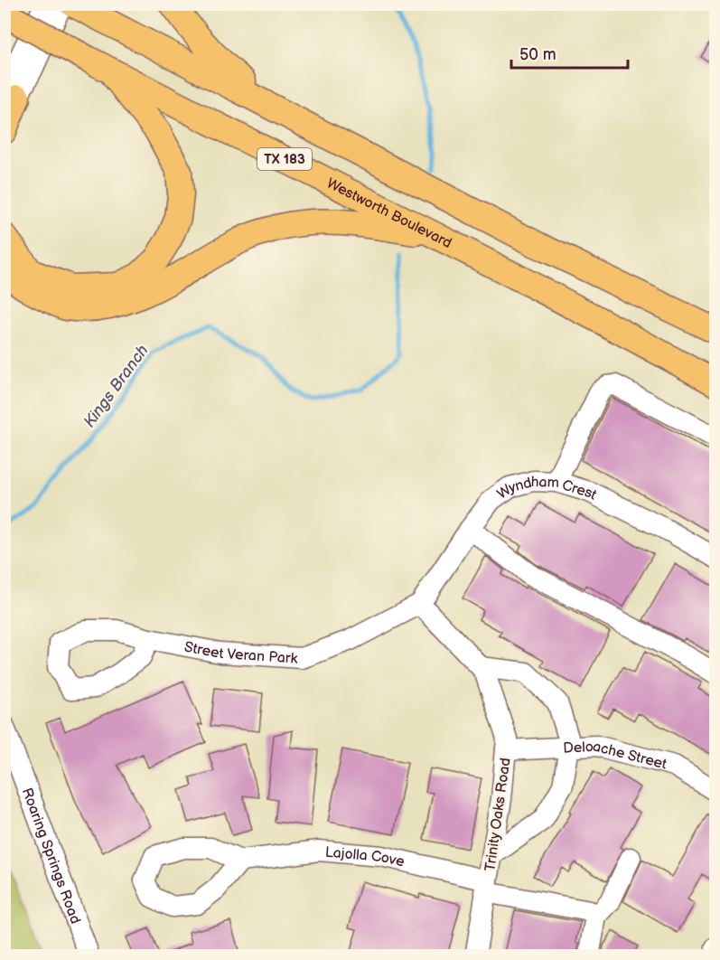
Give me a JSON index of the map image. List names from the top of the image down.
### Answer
{
  "streets": {
    "main road": ["TX 183", "Westworth Boulevard"],
    "street": [
      "Wyndham Crest",
      "Street Veran Park",
      "Deloache Street",
      "Trinity Oaks Road",
      "Roaring Springs Road",
      "Lajolla Cove"
    ]
  },
  "crossings": [
    ["Wyndham Crest", "Street Veran Park"],
    ["Wyndham Crest", "Trinity Oaks Road"],
    ["Street Veran Park", "Trinity Oaks Road"],
    ["Deloache Street", "Trinity Oaks Road"],
    ["Trinity Oaks Road", "Lajolla Cove"]
  ],
  "water": ["Kings Branch"],
  "scale_bar": "50 m"
}
